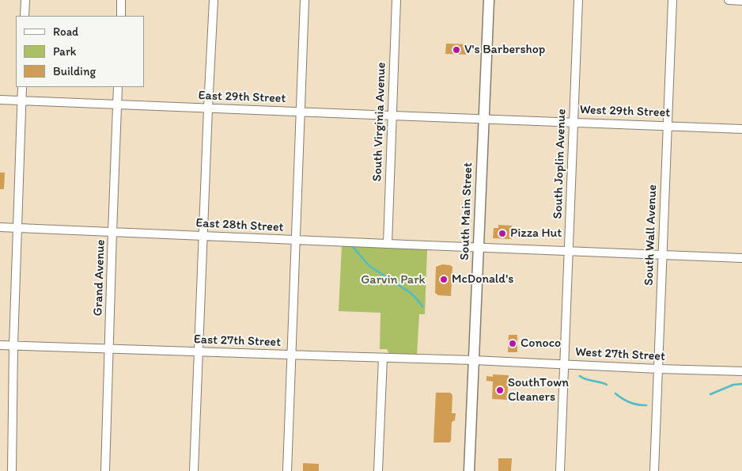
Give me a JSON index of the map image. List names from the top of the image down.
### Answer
{
  "streets": {
    "main road": ["South Main Street"],
    "street": [
      "East 29th Street",
      "West 29th Street",
      "South Virginia Avenue",
      "South Joplin Avenue",
      "East 28th Street",
      "South Wall Avenue",
      "Grand Avenue",
      "East 27th Street",
      "West 27th Street"
    ]
  },
  "crossings": [
    ["East 29th Street", "West 29th Street"],
    ["East 29th Street", "South Virginia Avenue"],
    ["East 29th Street", "South Main Street"],
    ["East 29th Street", "Grand Avenue"],
    ["West 29th Street", "South Joplin Avenue"],
    ["West 29th Street", "South Main Street"],
    ["West 29th Street", "South Wall Avenue"],
    ["South Virginia Avenue", "East 28th Street"],
    ["South Joplin Avenue", "East 28th Street"],
    ["South Joplin Avenue", "West 27th Street"],
    ["South Main Street", "East 28th Street"],
    ["South Main Street", "East 27th Street"],
    ["South Main Street", "West 27th Street"],
    ["East 28th Street", "South Wall Avenue"],
    ["East 28th Street", "Grand Avenue"],
    ["South Wall Avenue", "West 27th Street"],
    ["Grand Avenue", "East 27th Street"],
    ["East 27th Street", "West 27th Street"]
  ],
  "parks": ["Garvin Park"],
  "places": [
    "V's Barbershop",
    "Pizza Hut",
    "McDonald's",
    "Conoco",
    "SouthTown Cleaners"
  ],
  "legend": ["Road", "Park", "Building"]
}
